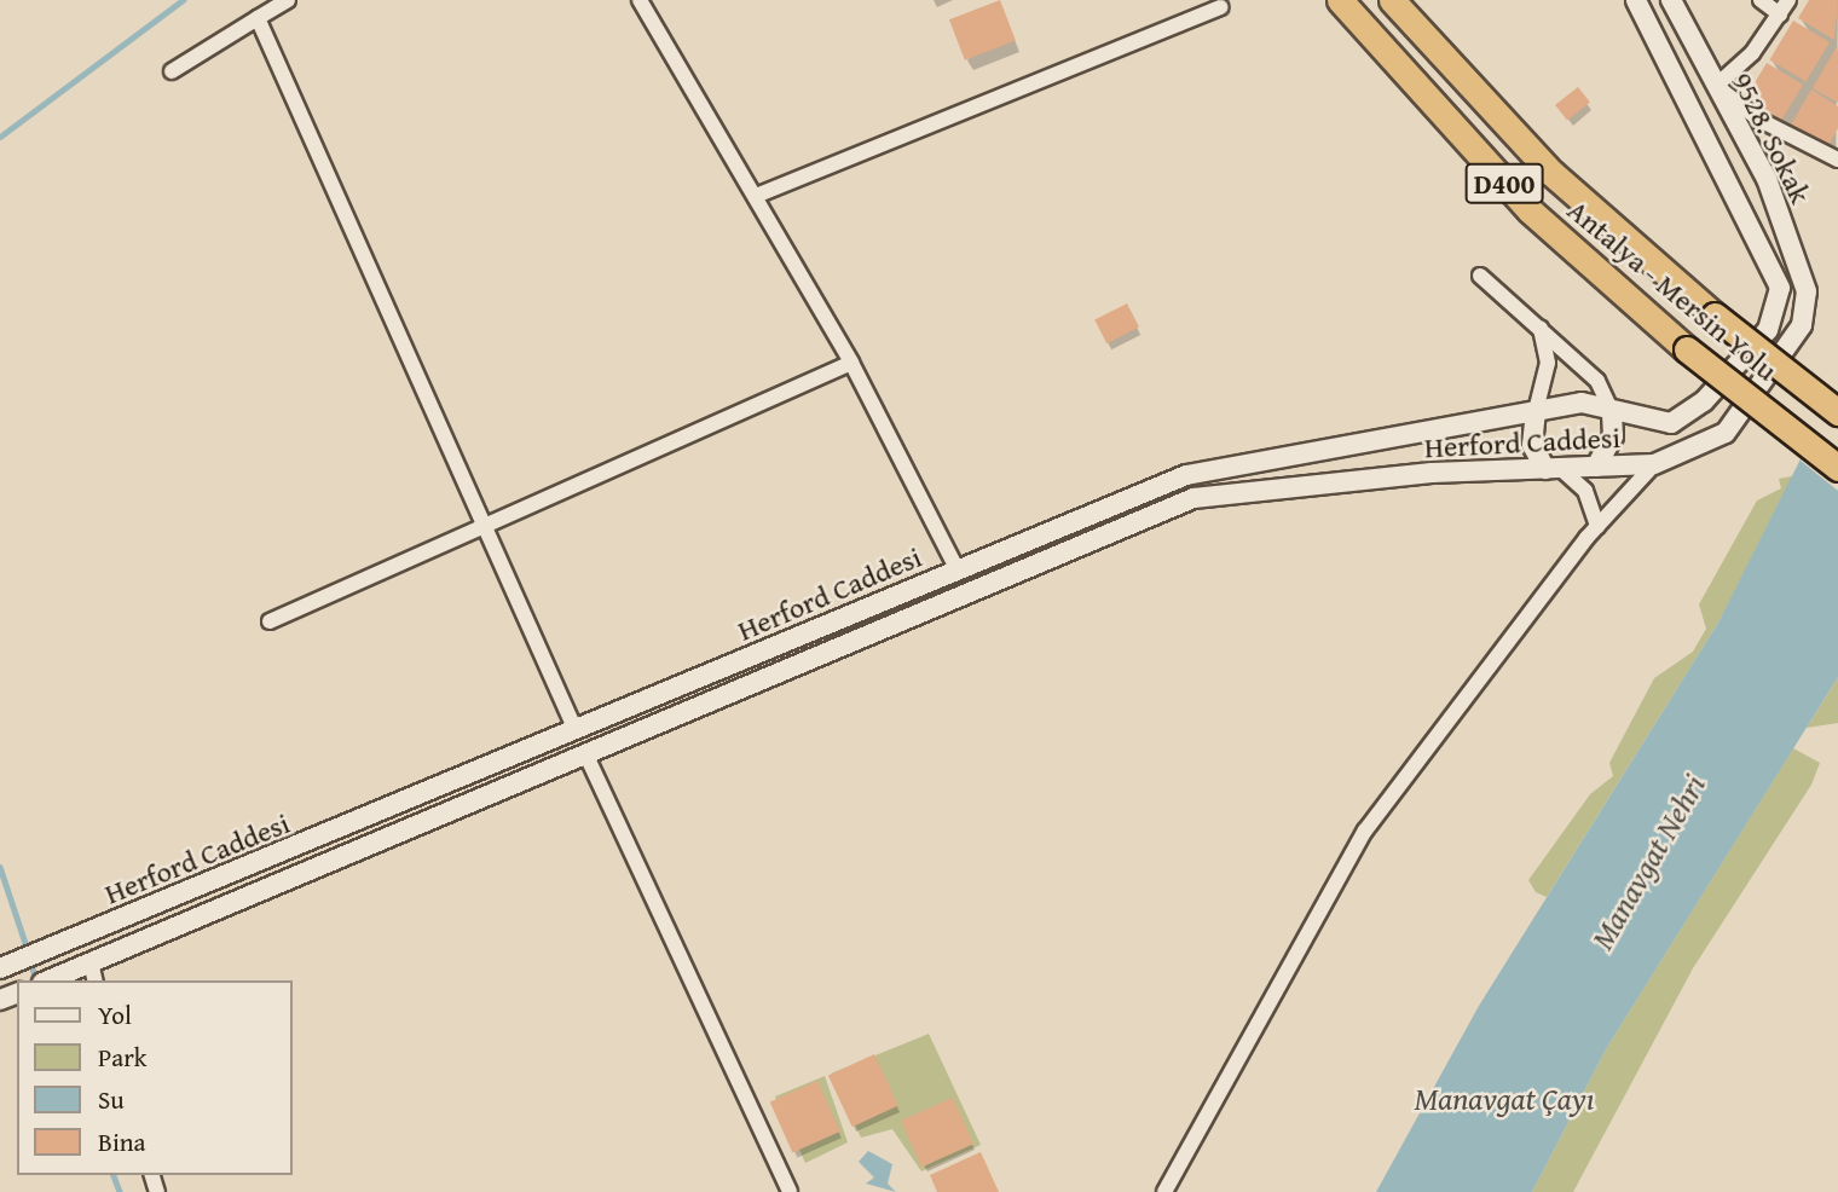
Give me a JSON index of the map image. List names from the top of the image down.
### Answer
{
  "streets": {
    "highway": ["D400", "Antalya - Mersin Yolu"],
    "main road": ["9528. Sokak", "Herford Caddesi"]
  },
  "crossings": [
    ["9528. Sokak", "Herford Caddesi"]
  ],
  "water": ["Manavgat Nehri", "Manavgat Çayı"],
  "legend": [
    "Yol",
    "Park",
    "Su",
    "Bina"
  ]
}
